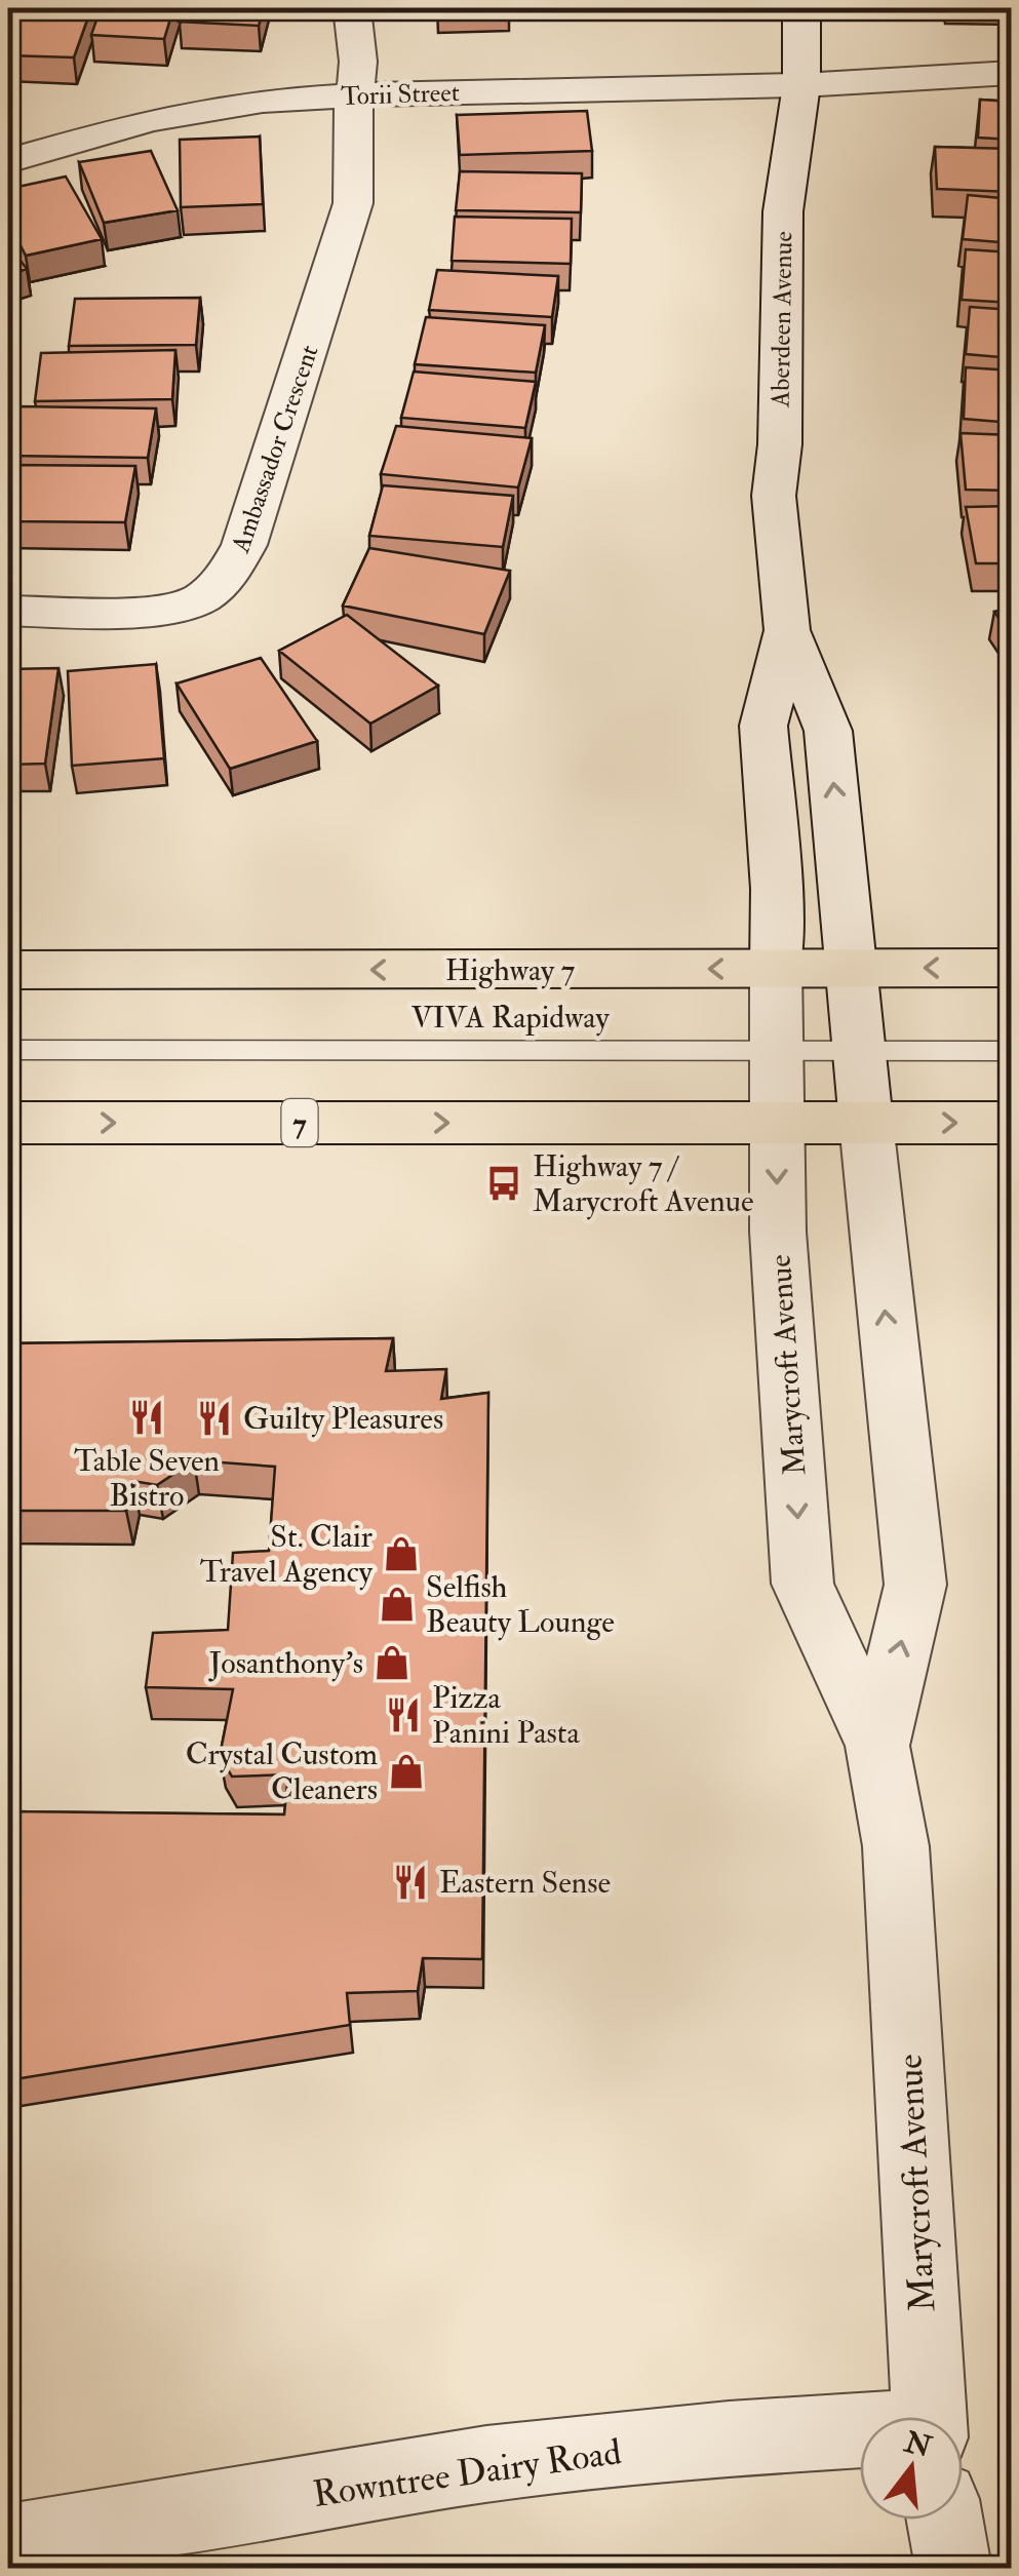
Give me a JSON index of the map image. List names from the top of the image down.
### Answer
{
  "streets": {
    "main road": ["Highway 7", "7"],
    "street": [
      "Torii Street",
      "Aberdeen Avenue",
      "Ambassador Crescent",
      "Marycroft Avenue",
      "Rowntree Dairy Road"
    ],
    "lane": ["VIVA Rapidway"]
  },
  "crossings": [
    ["Torii Street", "Aberdeen Avenue"],
    ["Torii Street", "Ambassador Crescent"],
    ["Aberdeen Avenue", "Highway 7"],
    ["Aberdeen Avenue", "VIVA Rapidway"],
    ["Aberdeen Avenue", "7"],
    ["Aberdeen Avenue", "Marycroft Avenue"],
    ["Highway 7", "Marycroft Avenue"],
    ["VIVA Rapidway", "Marycroft Avenue"],
    ["7", "Marycroft Avenue"]
  ],
  "places": {
    "bus stop": ["Highway 7 / Marycroft Avenue"],
    "restaurant": [
      "Table Seven Bistro",
      "Guilty Pleasures",
      "Pizza Panini Pasta",
      "Eastern Sense"
    ],
    "shop": [
      "St. Clair Travel Agency",
      "Selfish Beauty Lounge",
      "Josanthony's",
      "Crystal Custom Cleaners"
    ]
  },
  "north": "top"
}
